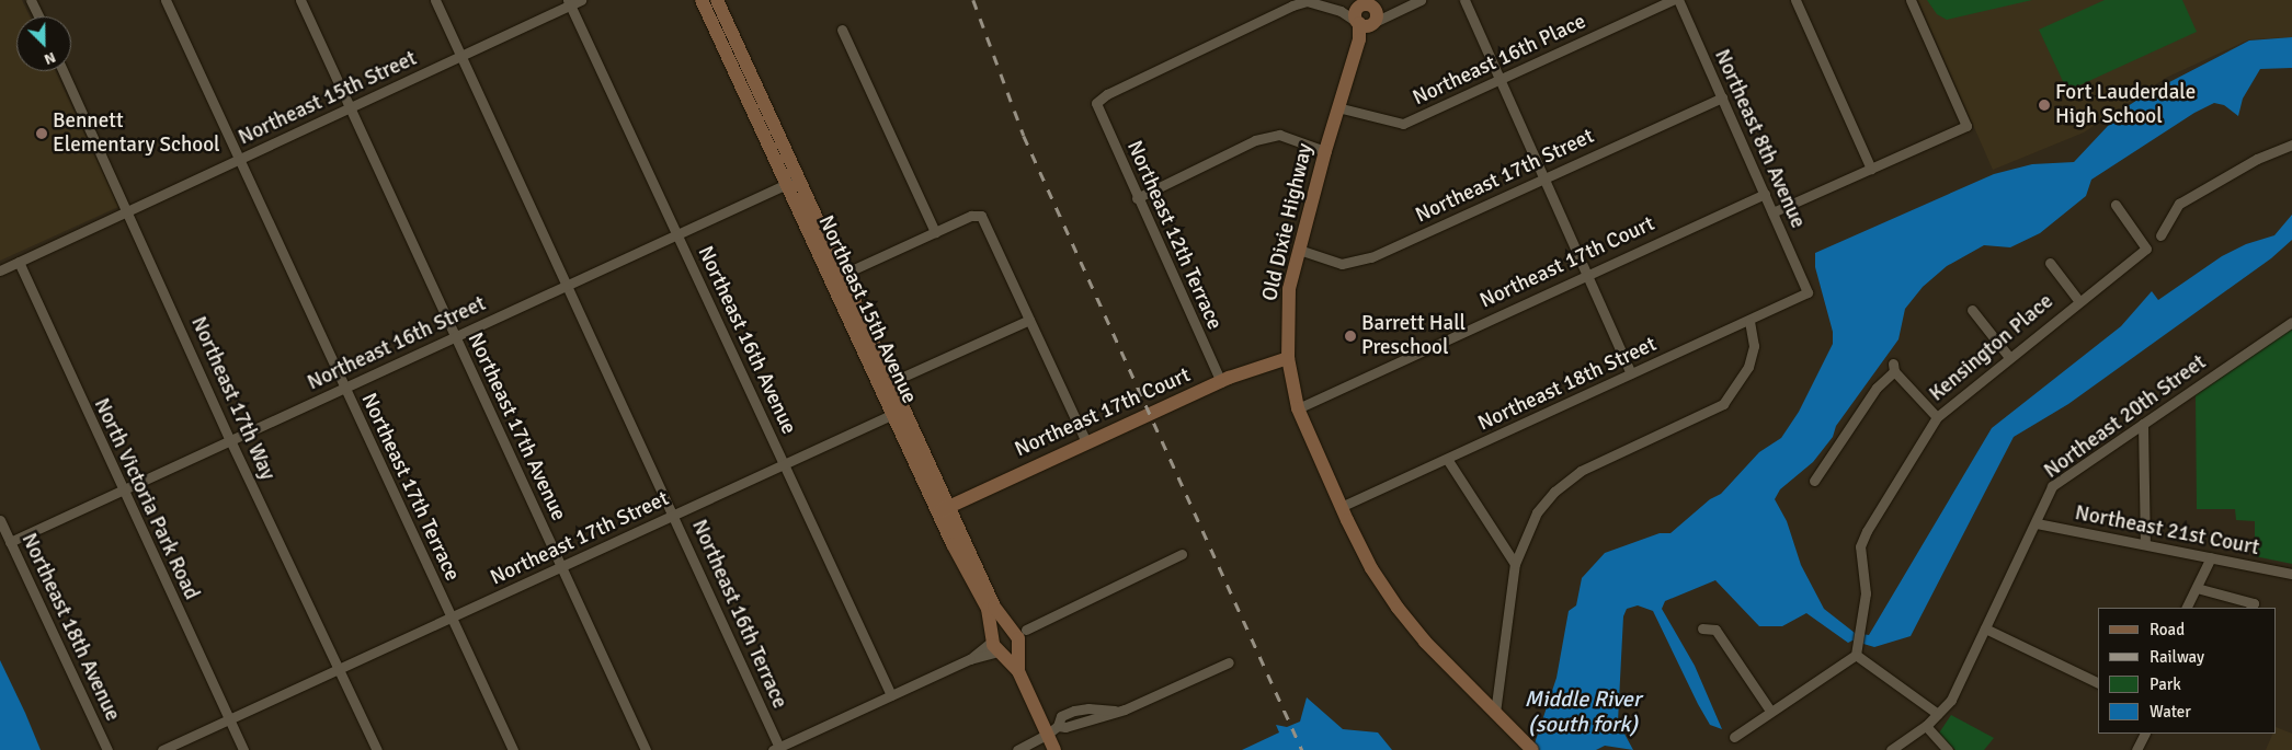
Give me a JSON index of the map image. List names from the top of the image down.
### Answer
{
  "streets": {
    "street": [
      "Northeast 16th Place",
      "Northeast 15th Street",
      "Northeast 8th Avenue",
      "Northeast 17th Street",
      "Old Dixie Highway",
      "Northeast 12th Terrace",
      "Northeast 17th Court",
      "Northeast 15th Avenue",
      "Northeast 16th Avenue",
      "Northeast 16th Street",
      "Kensington Place",
      "Northeast 18th Street",
      "Northeast 17th Way",
      "Northeast 20th Street",
      "Northeast 17th Avenue",
      "Northeast 17th Terrace",
      "North Victoria Park Road",
      "Northeast 21st Court",
      "Northeast 16th Terrace",
      "Northeast 18th Avenue"
    ]
  },
  "crossings": [
    ["Northeast 16th Place", "Old Dixie Highway"],
    ["Northeast 15th Street", "Northeast 16th Avenue"],
    ["Northeast 15th Street", "Northeast 17th Way"],
    ["Northeast 15th Street", "Northeast 17th Avenue"],
    ["Northeast 15th Street", "Northeast 17th Terrace"],
    ["Northeast 15th Street", "North Victoria Park Road"],
    ["Northeast 15th Street", "Northeast 16th Terrace"],
    ["Northeast 8th Avenue", "Northeast 17th Street"],
    ["Northeast 8th Avenue", "Northeast 17th Court"],
    ["Northeast 8th Avenue", "Northeast 18th Street"],
    ["Northeast 17th Street", "Old Dixie Highway"],
    ["Northeast 17th Street", "Northeast 15th Avenue"],
    ["Northeast 17th Street", "Northeast 16th Avenue"],
    ["Northeast 17th Street", "Northeast 17th Way"],
    ["Northeast 17th Street", "Northeast 17th Avenue"],
    ["Northeast 17th Street", "Northeast 17th Terrace"],
    ["Northeast 17th Street", "North Victoria Park Road"],
    ["Northeast 17th Street", "Northeast 16th Terrace"],
    ["Old Dixie Highway", "Northeast 17th Court"],
    ["Old Dixie Highway", "Northeast 18th Street"],
    ["Northeast 12th Terrace", "Northeast 17th Court"],
    ["Northeast 17th Court", "Northeast 15th Avenue"],
    ["Northeast 15th Avenue", "Northeast 16th Street"],
    ["Northeast 16th Avenue", "Northeast 16th Street"],
    ["Northeast 16th Street", "Northeast 17th Way"],
    ["Northeast 16th Street", "Northeast 17th Avenue"],
    ["Northeast 16th Street", "Northeast 17th Terrace"],
    ["Northeast 16th Street", "North Victoria Park Road"],
    ["Northeast 16th Street", "Northeast 16th Terrace"],
    ["Northeast 16th Street", "Northeast 18th Avenue"],
    ["Northeast 20th Street", "Northeast 21st Court"]
  ],
  "water": ["Middle River (south fork)"],
  "places": ["Fort Lauderdale High School", "Bennett Elementary School", "Barrett Hall Preschool"],
  "legend": [
    "Road",
    "Railway",
    "Park",
    "Water"
  ],
  "north": "bottom right"
}
